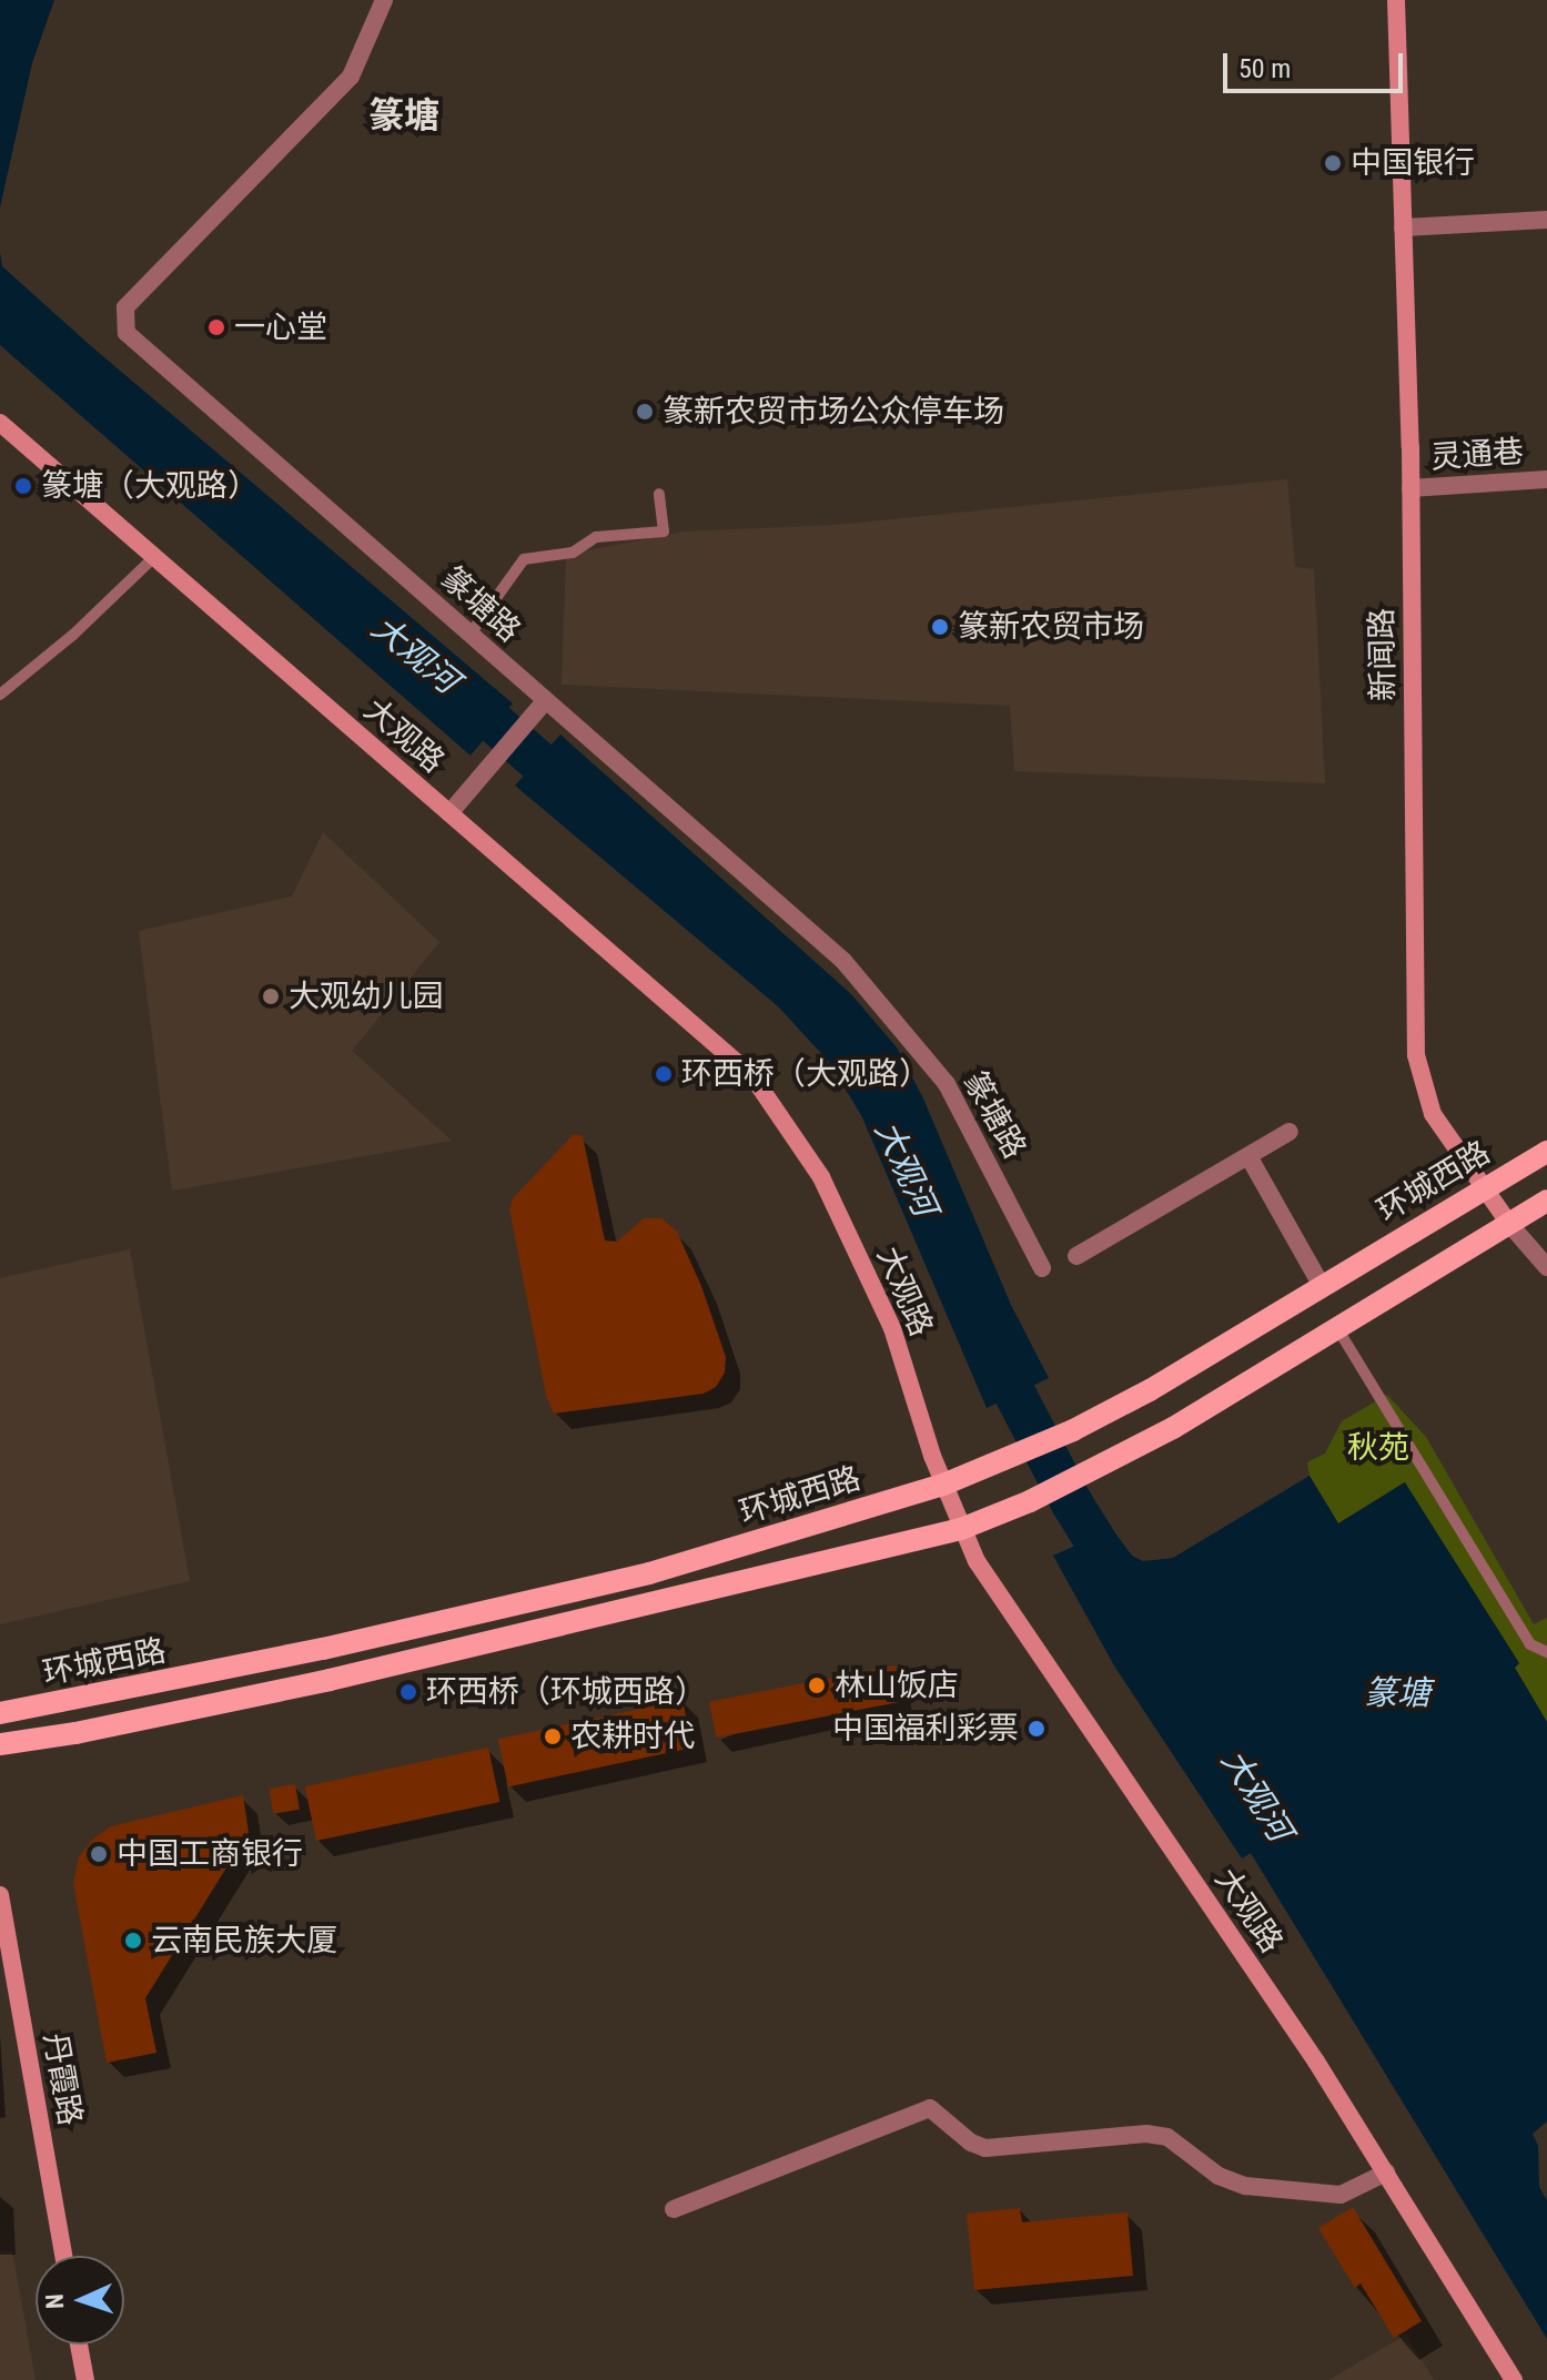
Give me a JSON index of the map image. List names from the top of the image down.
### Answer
{
  "streets": {
    "main road": [
      "新闻路",
      "大观路",
      "环城西路",
      "丹霞路"
    ],
    "street": ["灵通巷", "篆塘路"]
  },
  "crossings": [
    ["灵通巷", "新闻路"],
    ["新闻路", "环城西路"],
    ["大观路", "环城西路"]
  ],
  "districts": ["篆塘"],
  "water": ["大观河", "篆塘"],
  "parks": ["秋苑"],
  "places": [
    "中国银行",
    "一心堂",
    "篆新农贸市场公众停车场",
    "篆塘（大观路）",
    "篆新农贸市场",
    "大观幼儿园",
    "环西桥（大观路）",
    "林山饭店",
    "环西桥（环城西路）",
    "中国福利彩票",
    "农耕时代",
    "中国工商银行",
    "云南民族大厦"
  ],
  "scale_bar": "50 m",
  "north": "left"
}
